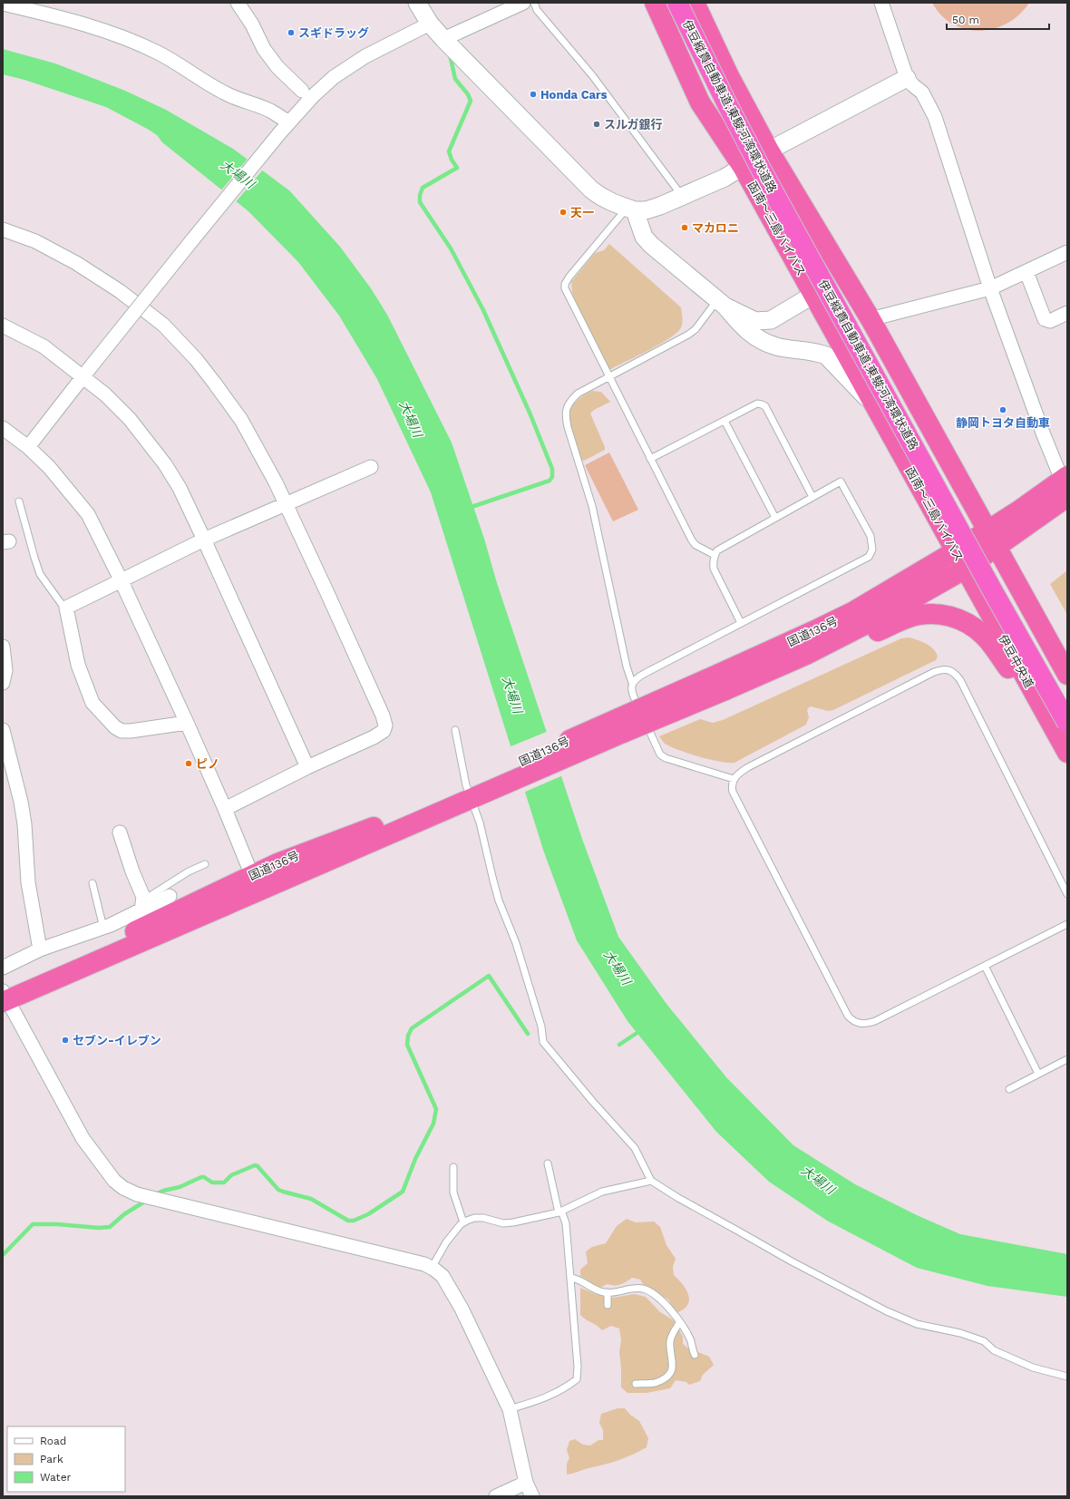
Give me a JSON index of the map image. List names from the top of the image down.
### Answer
{
  "streets": {
    "highway": [
      "伊豆縦貫自動車道;東駿河湾環状道路",
      "函南～三島バイパス",
      "国道136号",
      "伊豆中央道"
    ]
  },
  "crossings": [
    ["函南～三島バイパス", "国道136号"],
    ["函南～三島バイパス", "伊豆中央道"],
    ["国道136号", "伊豆中央道"]
  ],
  "water": ["大場川"],
  "places": [
    "スギドラッグ",
    "Honda Cars",
    "スルガ銀行",
    "天一",
    "マカロニ",
    "静岡トヨタ自動車",
    "ピノ",
    "セブン-イレブン"
  ],
  "legend": ["Road", "Park", "Water"],
  "scale_bar": "50 m"
}
